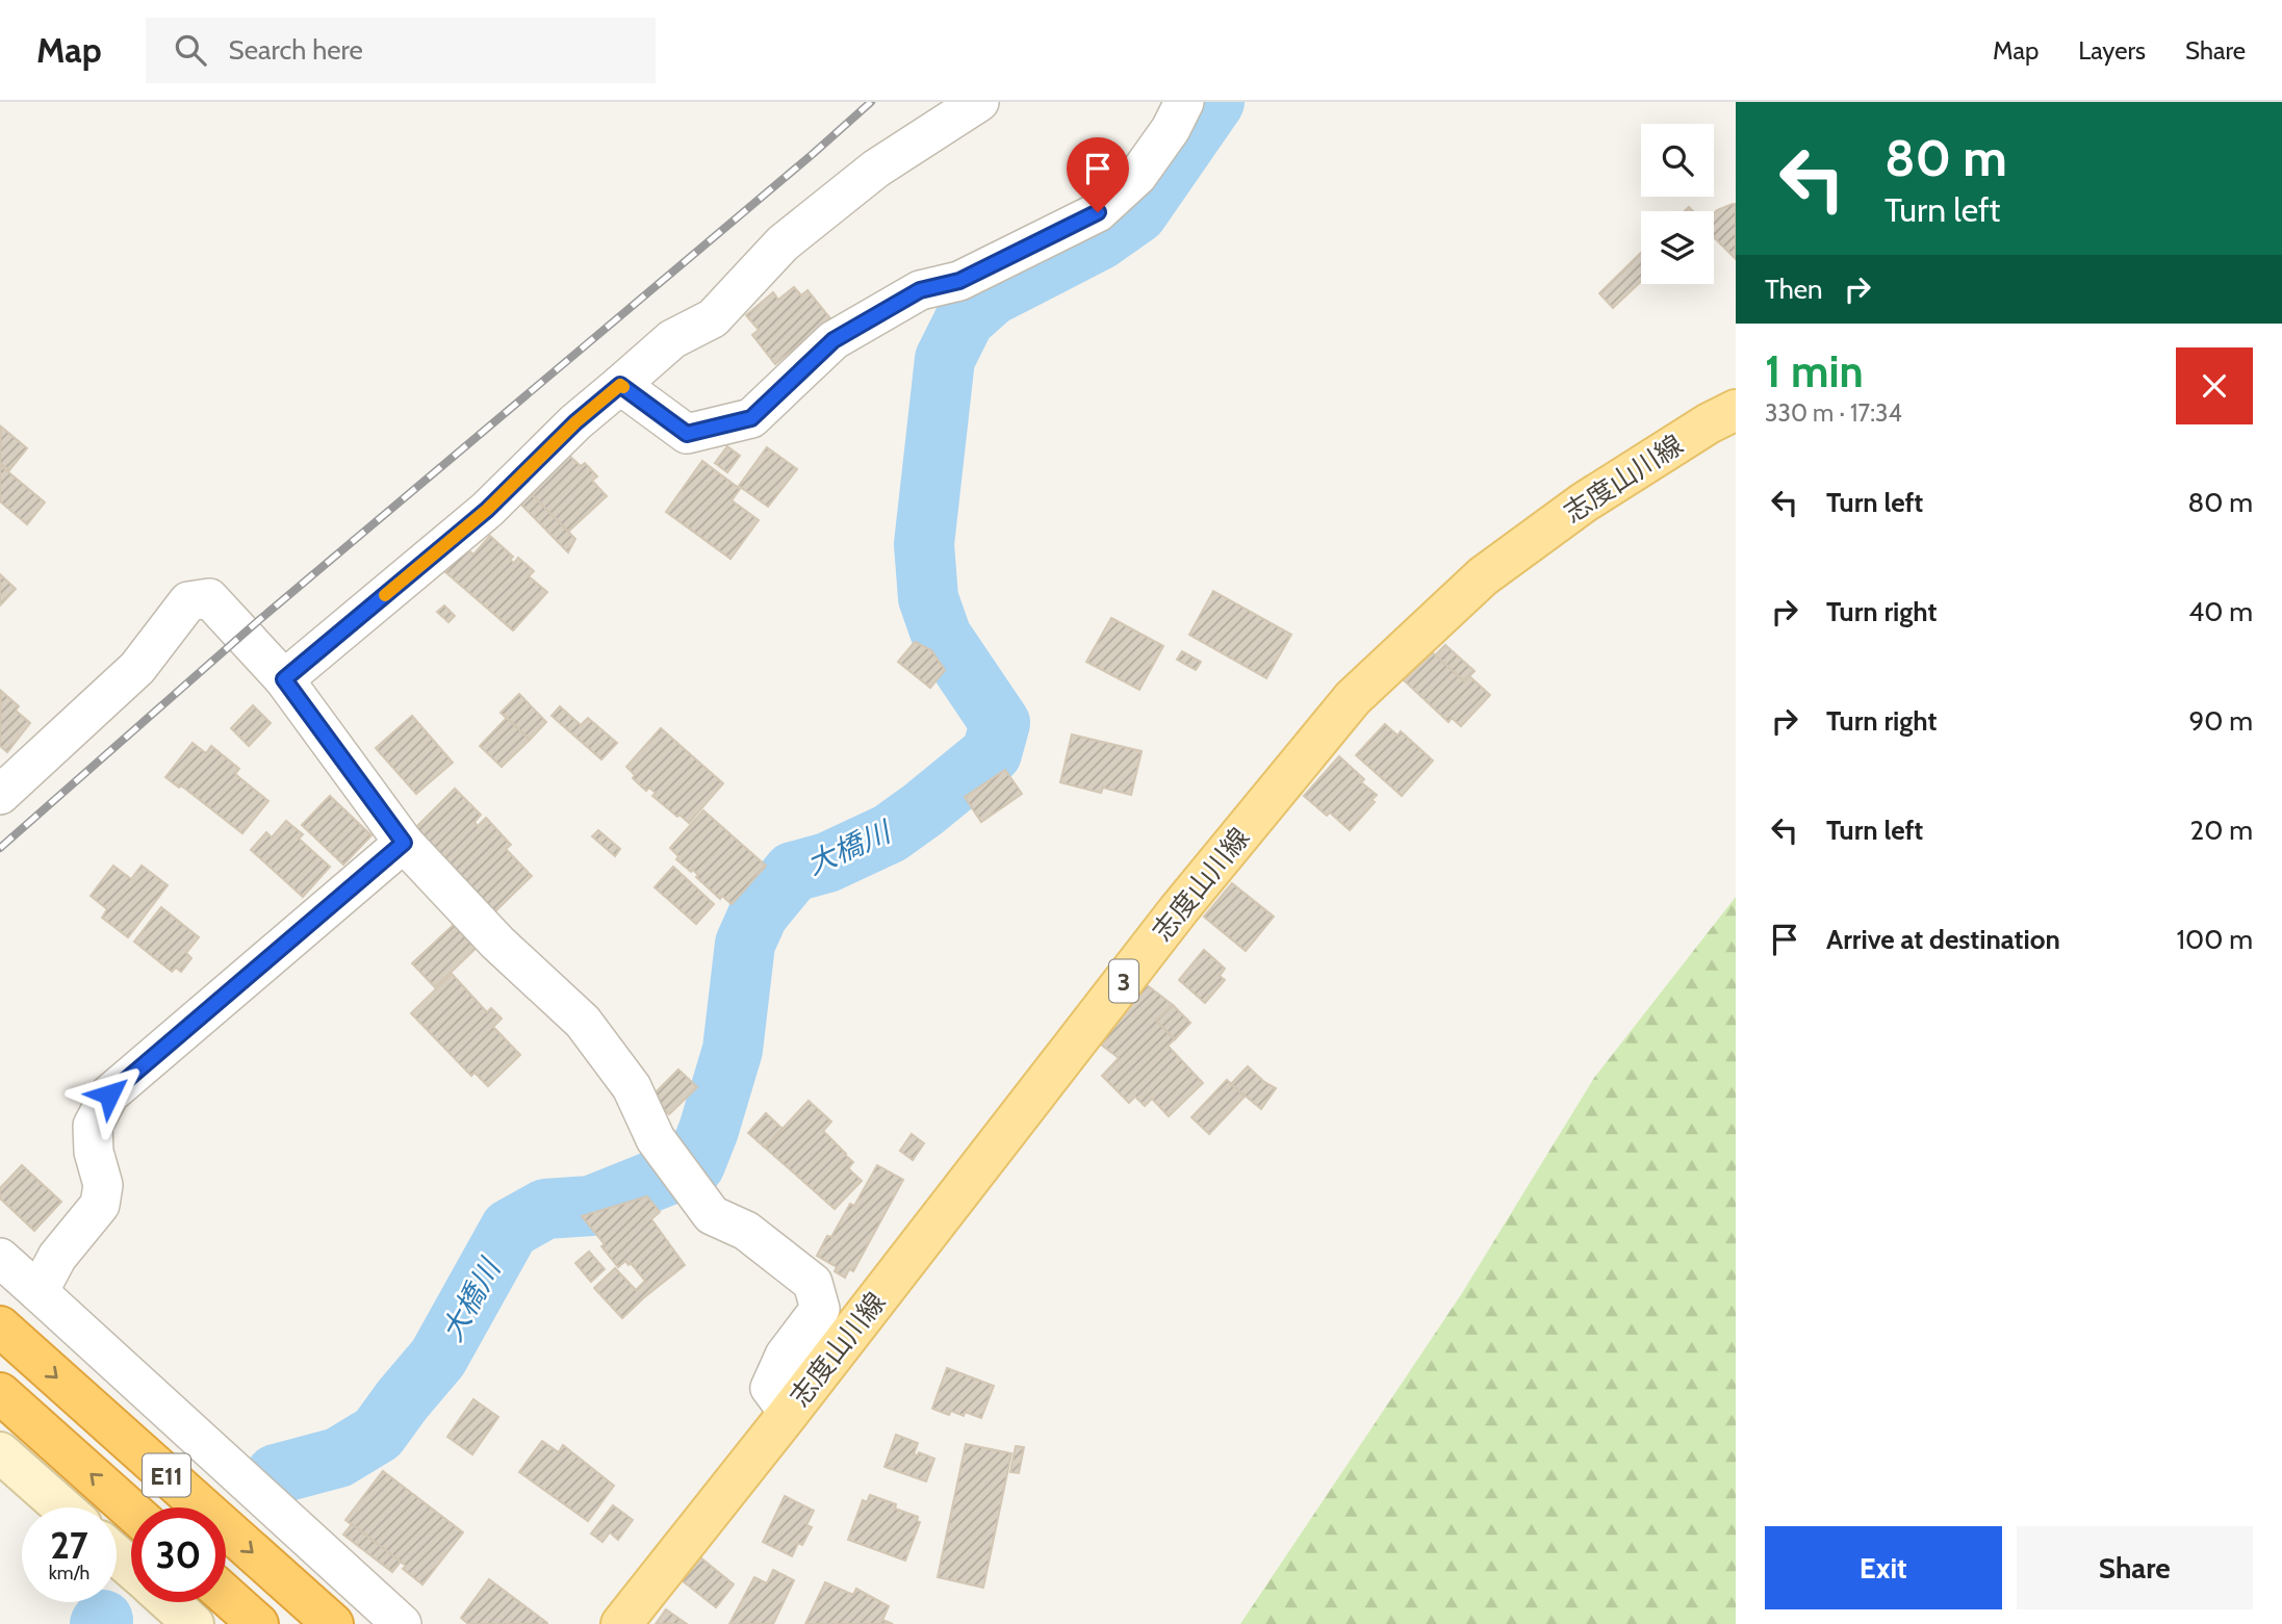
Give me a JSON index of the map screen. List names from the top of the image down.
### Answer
{
  "streets": {
    "highway": ["E11"],
    "main road": ["志度山川線", "3"]
  },
  "water": ["大橋川"],
  "page": {
    "header": "Map",
    "search": "Search here",
    "nav": ["Map", "Layers", "Share"],
    "turn": ["80 m", "Turn left"],
    "then": "Then",
    "heading": ["1 min", "330 m · 17:34"],
    "list": [
      {
        "name": "Turn left",
        "value": "80 m"
      },
      {
        "name": "Turn right",
        "value": "40 m"
      },
      {
        "name": "Turn right",
        "value": "90 m"
      },
      {
        "name": "Turn left",
        "value": "20 m"
      },
      {
        "name": "Arrive at destination",
        "value": "100 m"
      }
    ],
    "speed": "27 km/h",
    "limit": "30",
    "buttons": ["Exit", "Share"]
  }
}
